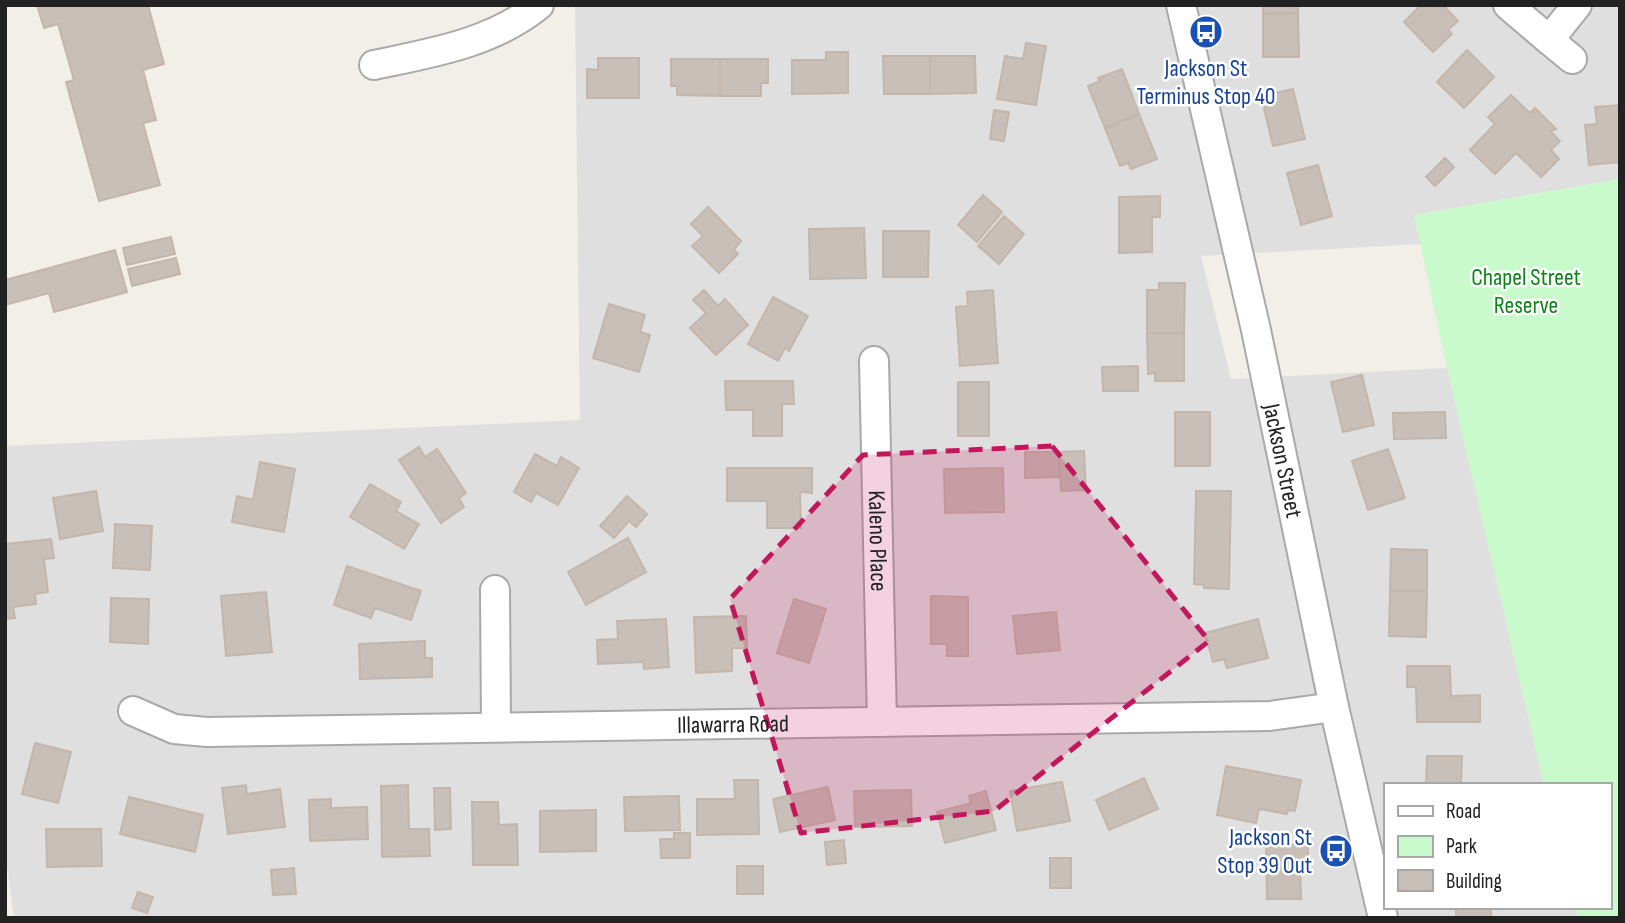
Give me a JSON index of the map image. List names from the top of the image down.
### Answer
{
  "streets": {
    "street": ["Jackson Street", "Kaleno Place", "Illawarra Road"]
  },
  "crossings": [
    ["Jackson Street", "Illawarra Road"],
    ["Kaleno Place", "Illawarra Road"]
  ],
  "parks": ["Chapel Street Reserve"],
  "places": {
    "bus stop": ["Jackson St Terminus Stop 40", "Jackson St Stop 39 Out"]
  },
  "legend": ["Road", "Park", "Building"]
}
